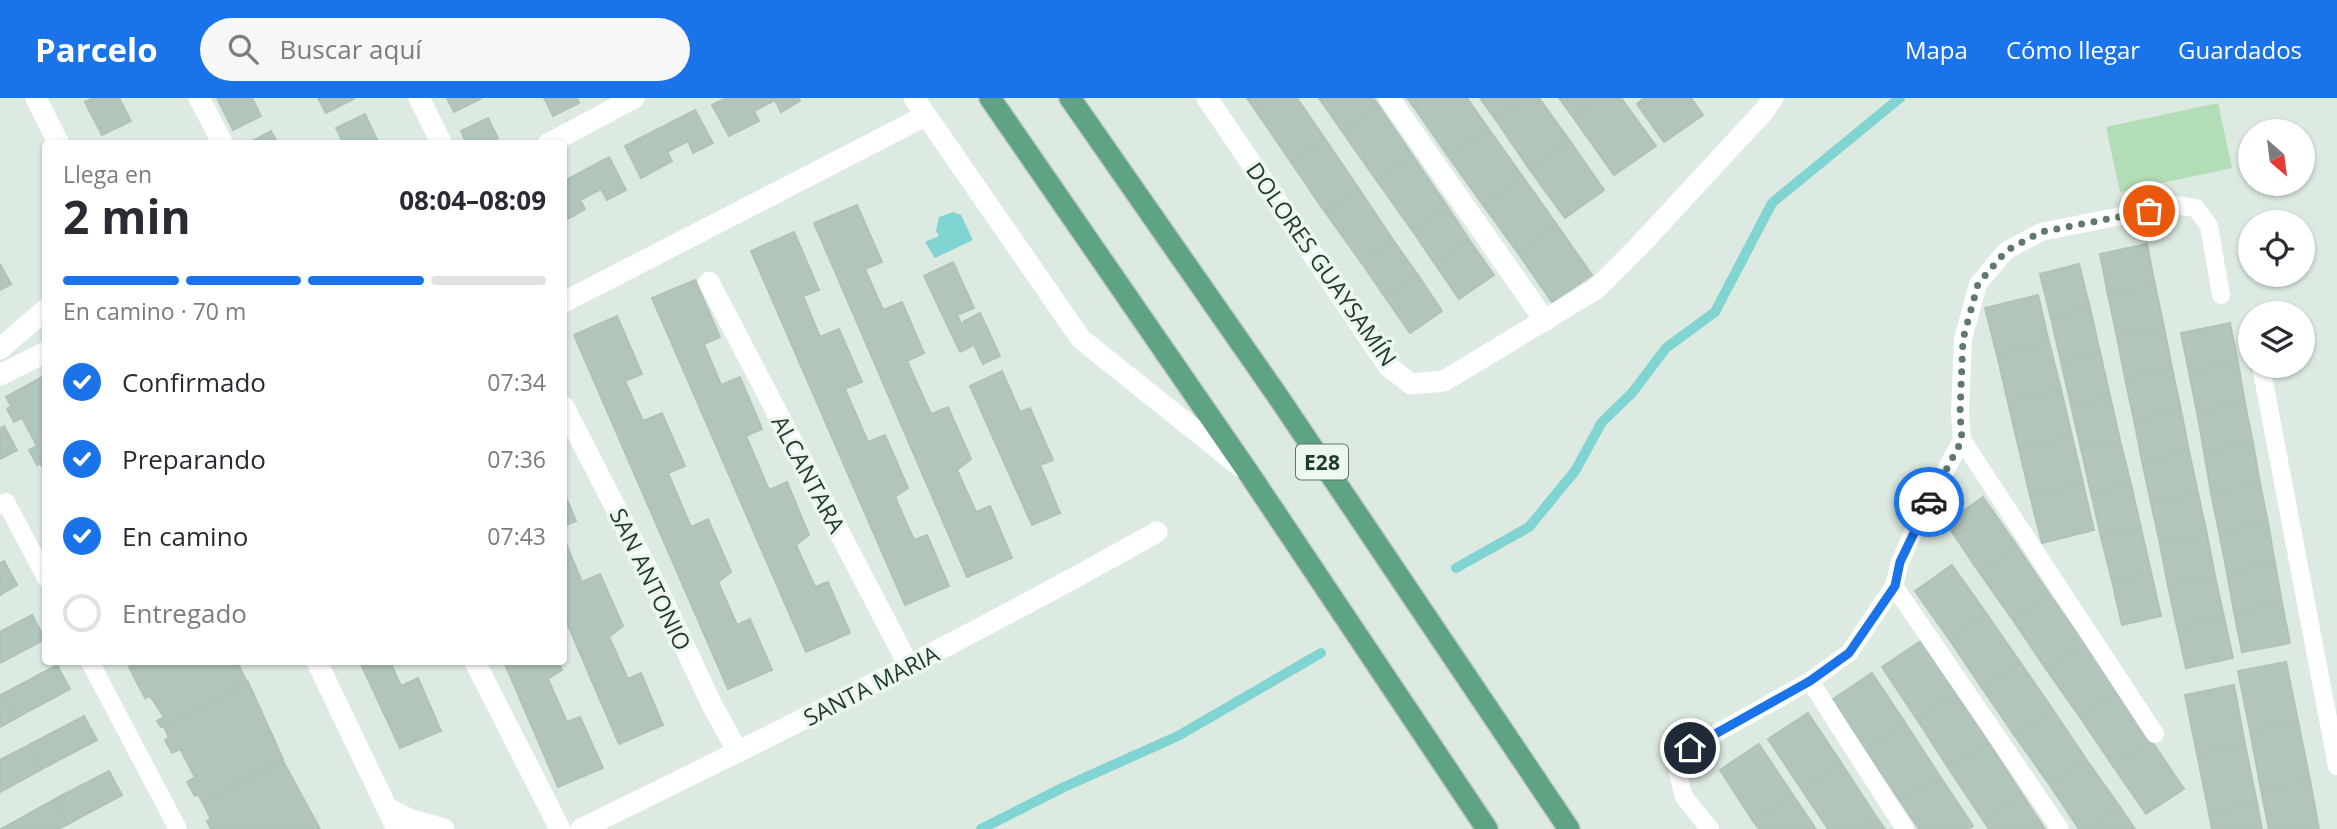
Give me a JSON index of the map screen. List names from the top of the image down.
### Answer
{
  "streets": {
    "main road": ["E28"],
    "street": [
      "DOLORES GUAYSAMÍN",
      "ALCANTARA",
      "SAN ANTONIO",
      "SANTA MARIA"
    ]
  },
  "crossings": [
    ["ALCANTARA", "SANTA MARIA"],
    ["SAN ANTONIO", "SANTA MARIA"]
  ],
  "north": "bottom right",
  "page": {
    "header": "Parcelo",
    "search": "Buscar aquí",
    "nav": ["Mapa", "Cómo llegar", "Guardados"],
    "heading": ["2 min", "Llega en", "08:04–08:09"],
    "bar": "En camino · 70 m",
    "list": [
      ["Confirmado", "07:34"],
      ["Preparando", "07:36"],
      ["En camino", "07:43"],
      "Entregado"
    ]
  }
}
